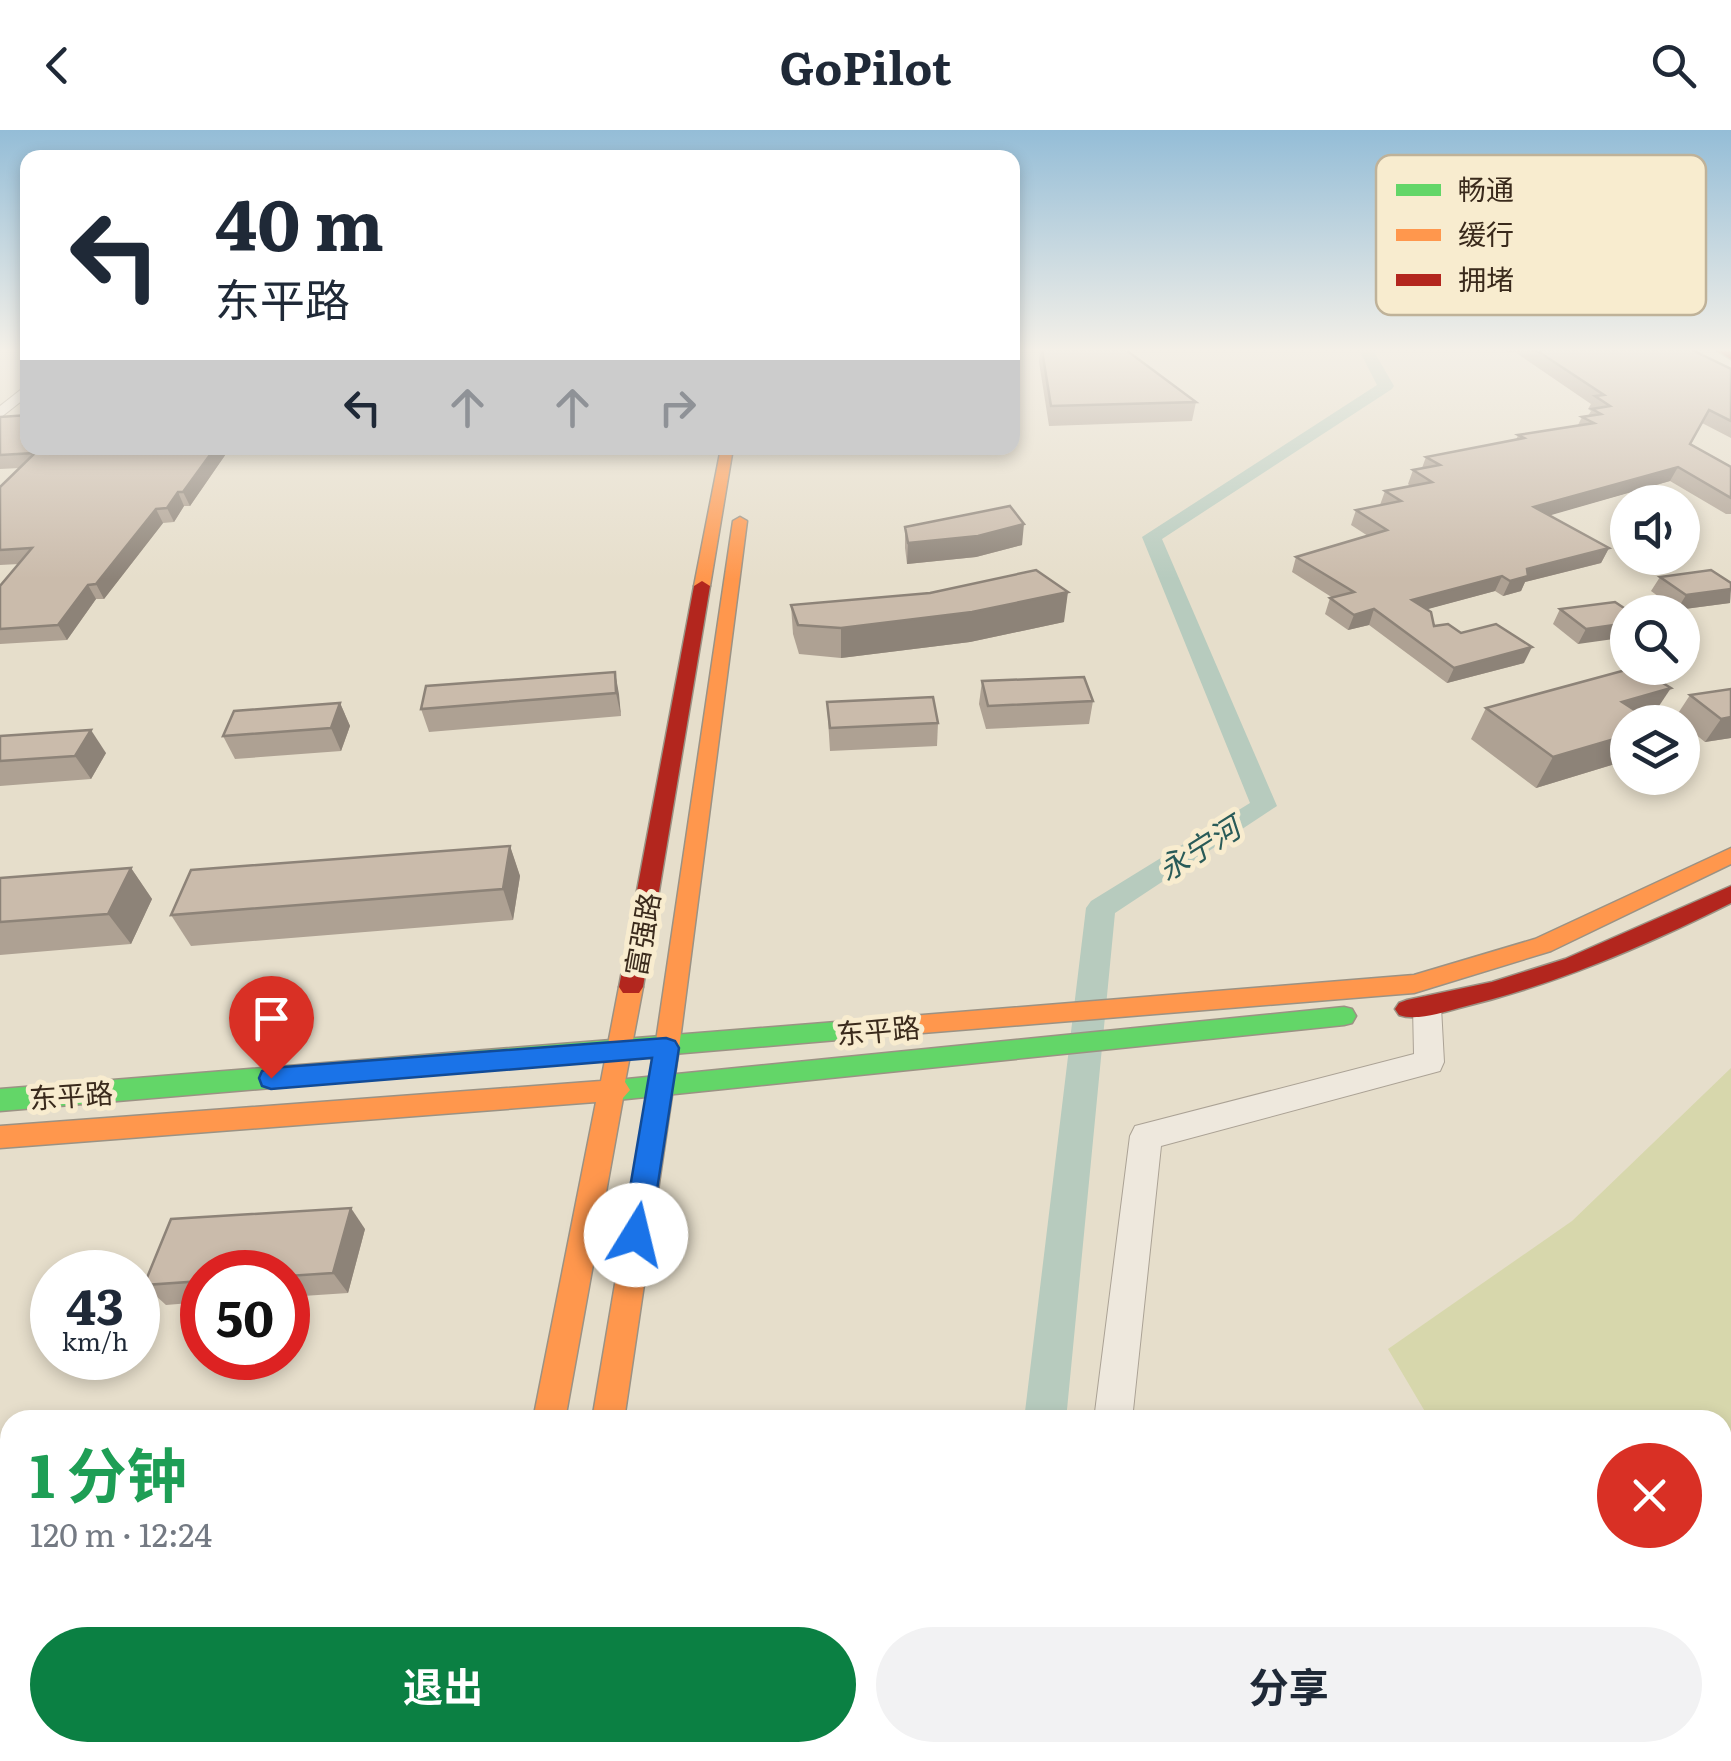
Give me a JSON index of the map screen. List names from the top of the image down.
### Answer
{
  "streets": {
    "main road": ["富强路", "东平路"]
  },
  "crossings": [
    ["富强路", "东平路"]
  ],
  "water": ["永宁河"],
  "legend": ["畅通", "缓行", "拥堵"],
  "page": {
    "header": "GoPilot",
    "turn": ["40 m", "东平路"],
    "speed": "43 km/h",
    "limit": "50",
    "heading": ["1 分钟", "120 m · 12:24"],
    "buttons": ["退出", "分享"]
  }
}
